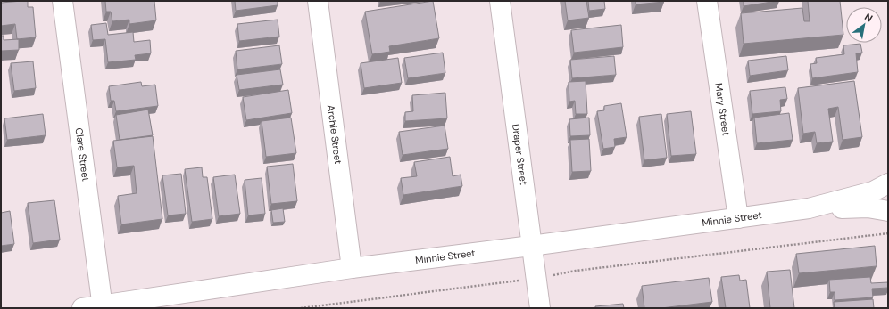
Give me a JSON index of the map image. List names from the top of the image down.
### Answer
{
  "streets": {
    "street": [
      "Mary Street",
      "Archie Street",
      "Clare Street",
      "Draper Street",
      "Minnie Street"
    ]
  },
  "crossings": [
    ["Mary Street", "Minnie Street"],
    ["Archie Street", "Minnie Street"],
    ["Clare Street", "Minnie Street"],
    ["Draper Street", "Minnie Street"]
  ],
  "north": "top right"
}
